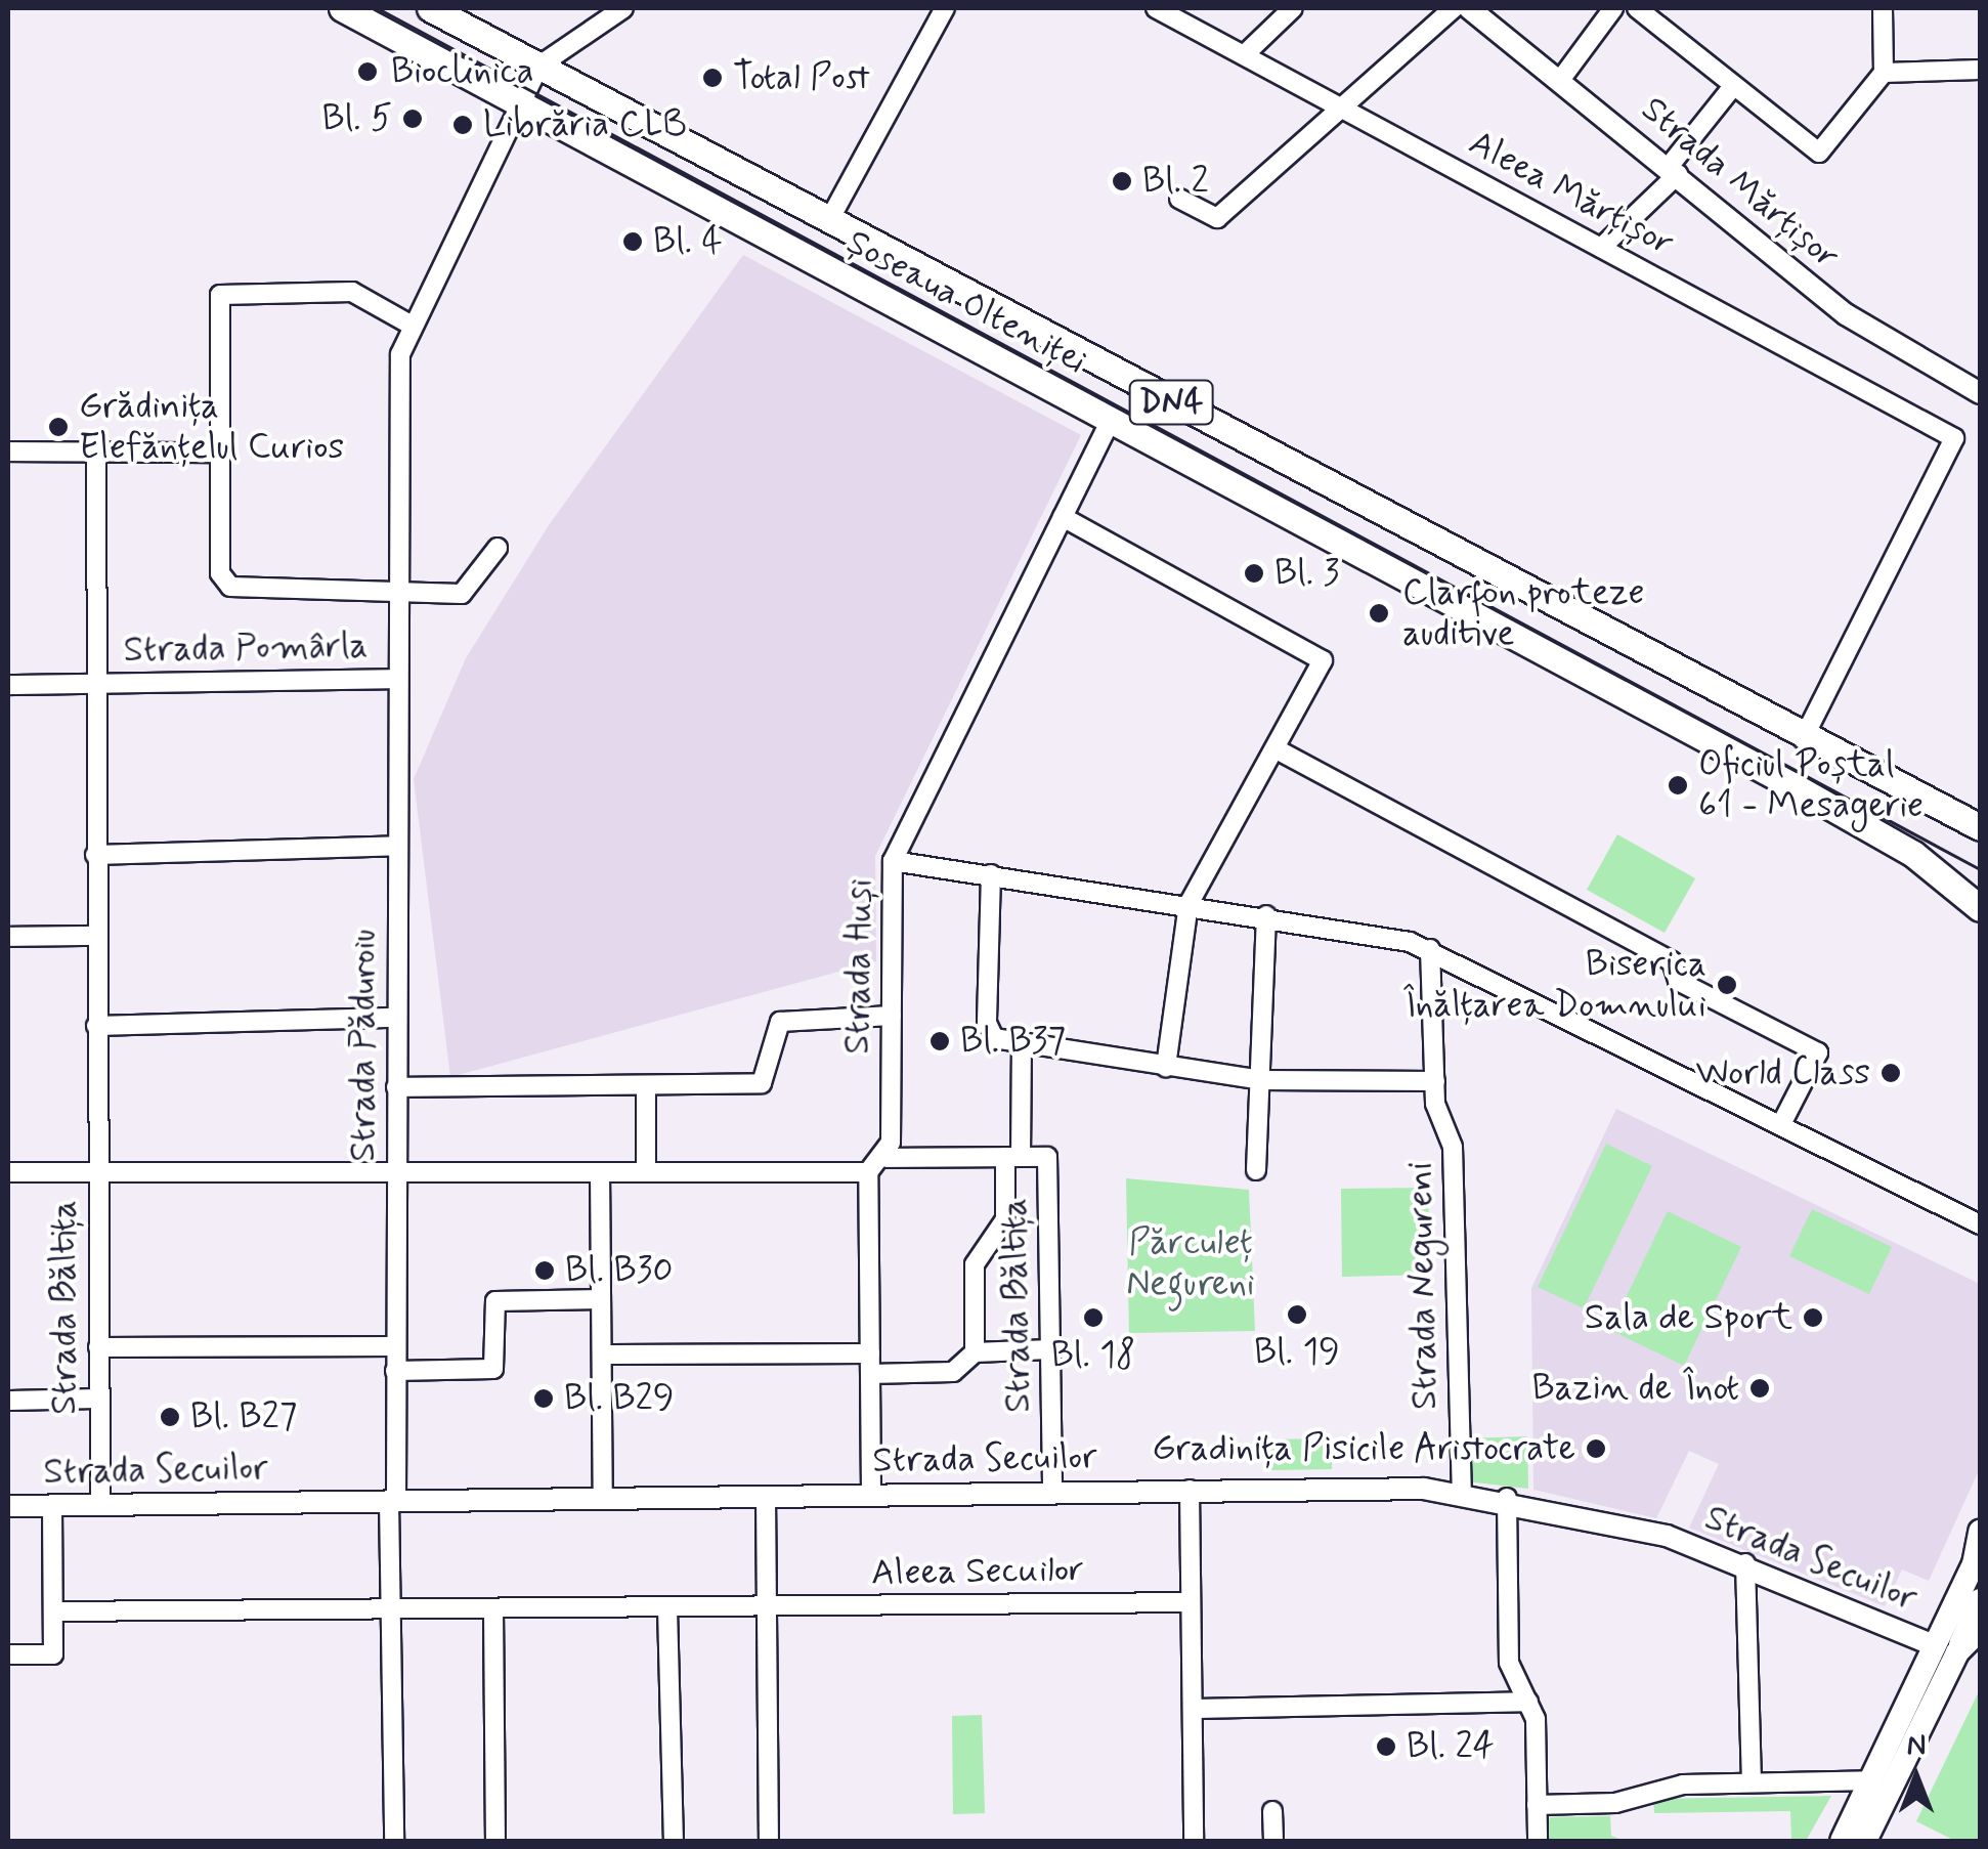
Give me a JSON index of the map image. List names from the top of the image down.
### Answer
{
  "streets": {
    "main road": ["Șoseaua Olteniței", "DN4"],
    "street": [
      "Strada Mărțișor",
      "Aleea Mărțișor",
      "Strada Pomârla",
      "Strada Huși",
      "Strada Păduroiu",
      "Strada Negureni",
      "Strada Băltița",
      "Strada Secuilor",
      "Aleea Secuilor"
    ]
  },
  "crossings": [
    ["Aleea Mărțișor", "Șoseaua Olteniței"],
    ["Șoseaua Olteniței", "Strada Huși"],
    ["Șoseaua Olteniței", "Strada Păduroiu"],
    ["Strada Pomârla", "Strada Păduroiu"],
    ["Strada Pomârla", "Strada Băltița"],
    ["Strada Huși", "Strada Băltița"],
    ["Strada Păduroiu", "Strada Băltița"],
    ["Strada Păduroiu", "Strada Secuilor"],
    ["Strada Păduroiu", "Aleea Secuilor"],
    ["Strada Negureni", "Strada Secuilor"],
    ["Strada Băltița", "Strada Secuilor"]
  ],
  "parks": ["Părculeț Negureni"],
  "places": [
    "Bioclinica",
    "Total Post",
    "Bl. 5",
    "Librăria CLB",
    "Bl. 2",
    "Bl. 4",
    "Grădinița Elefănțelul Curios",
    "Bl. 3",
    "Clarfon proteze auditive",
    "Oficiul Poștal 61 - Mesagerie",
    "Biserica Înălțarea Domnului",
    "Bl. B37",
    "World Class",
    "Bl. B30",
    "Bl. 19",
    "Bl. 18",
    "Sala de Sport",
    "Bazin de Înot",
    "Bl. B29",
    "Bl. B27",
    "Gradinița Pisicile Aristocrate",
    "Bl. 24"
  ],
  "north": "top"
}
